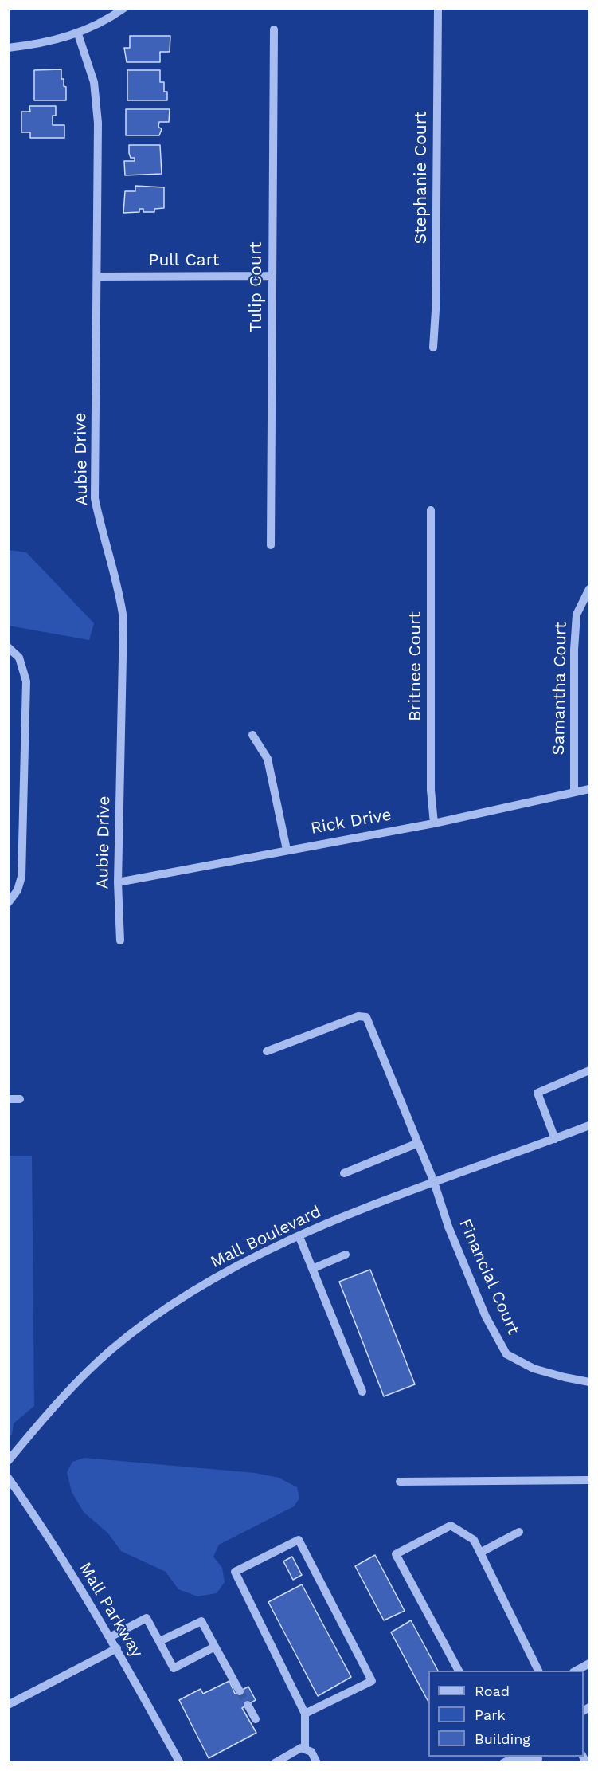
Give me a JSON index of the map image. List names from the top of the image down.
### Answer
{
  "streets": {
    "street": [
      "Stephanie Court",
      "Pull Cart",
      "Tulip Court",
      "Aubie Drive",
      "Britnee Court",
      "Samantha Court",
      "Rick Drive",
      "Mall Boulevard",
      "Financial Court",
      "Mall Parkway"
    ]
  },
  "crossings": [
    ["Pull Cart", "Tulip Court"],
    ["Pull Cart", "Aubie Drive"],
    ["Aubie Drive", "Rick Drive"],
    ["Britnee Court", "Rick Drive"],
    ["Samantha Court", "Rick Drive"],
    ["Mall Boulevard", "Financial Court"]
  ],
  "legend": ["Road", "Park", "Building"]
}
